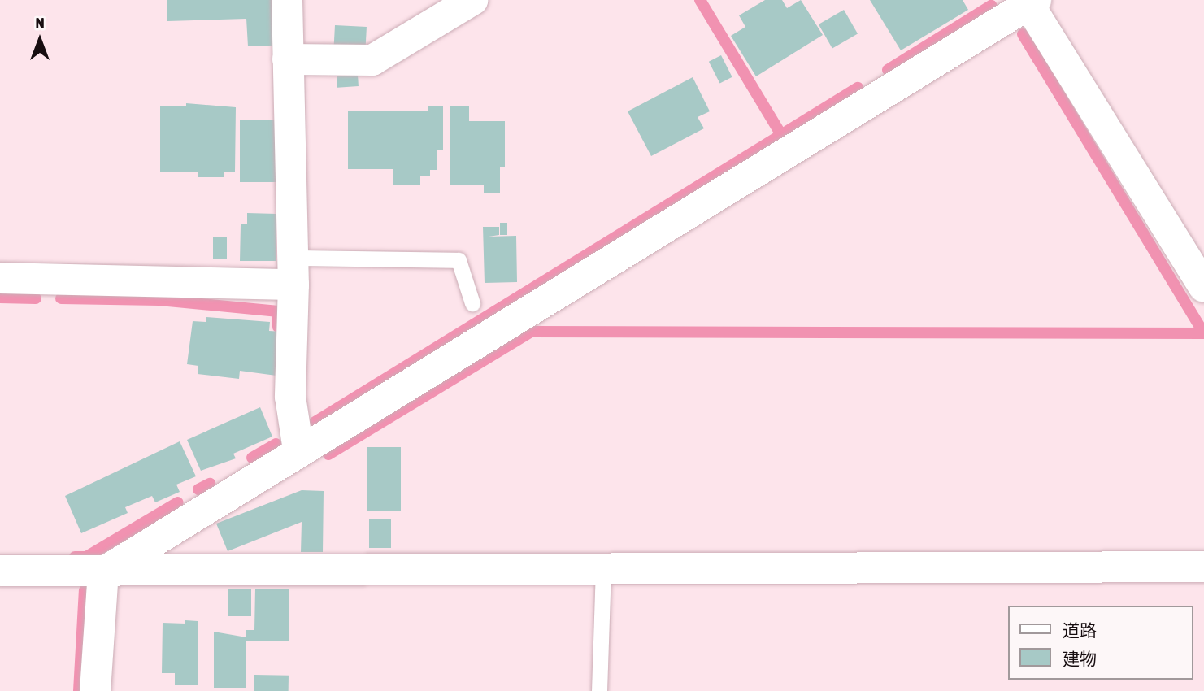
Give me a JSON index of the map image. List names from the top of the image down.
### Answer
{
  "legend": ["道路", "建物"],
  "north": "top"
}
